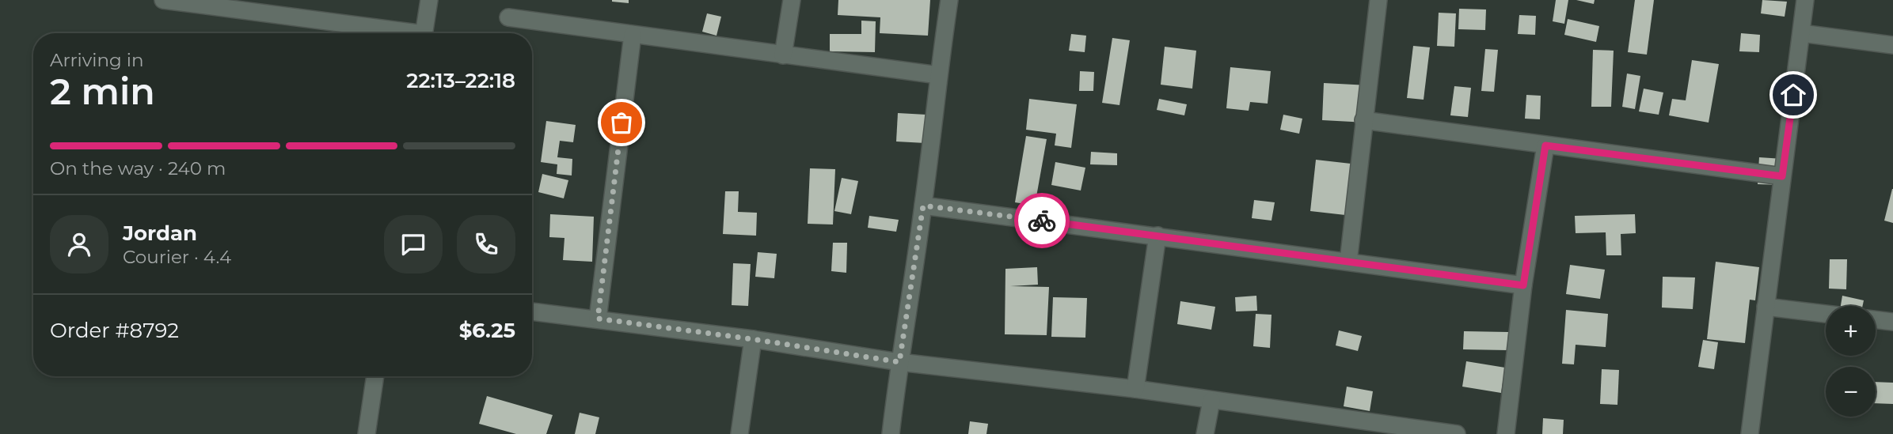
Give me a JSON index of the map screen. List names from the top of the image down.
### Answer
{
  "page": {
    "heading": ["2 min", "Arriving in", "22:13–22:18"],
    "panel": [
      "Jordan",
      "Courier · 4.4",
      "Order #8792",
      "$6.25"
    ],
    "bar": "On the way · 240 m",
    "map_buttons": ["+", "−"]
  }
}
